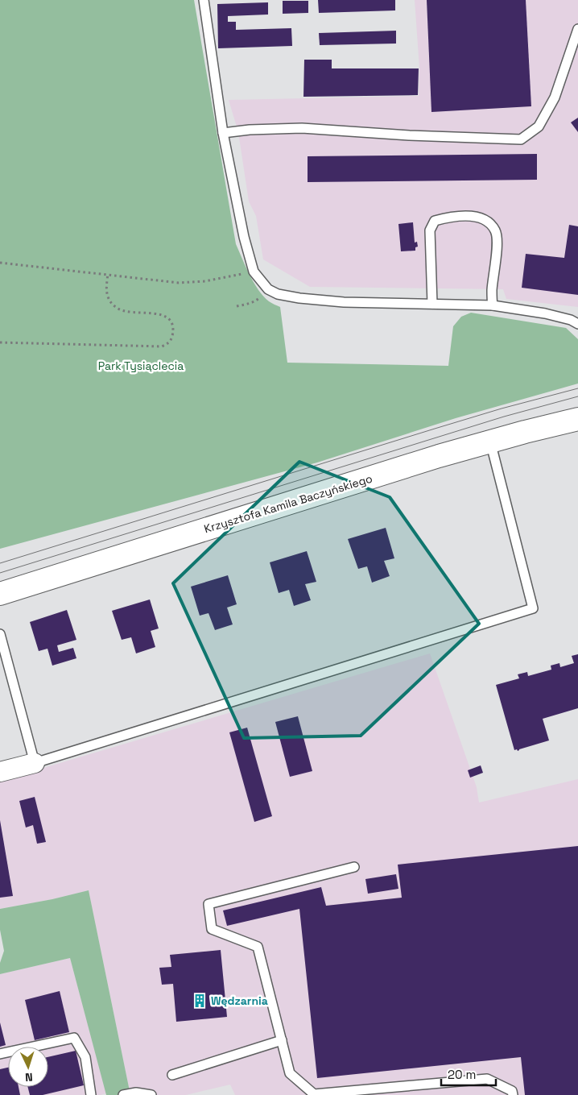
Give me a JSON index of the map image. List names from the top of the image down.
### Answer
{
  "streets": {
    "street": ["Krzysztofa Kamila Baczyńskiego"]
  },
  "parks": ["Park Tysiąclecia"],
  "places": {
    "building": ["Wędzarnia"]
  },
  "scale_bar": "20 m",
  "north": "bottom"
}
